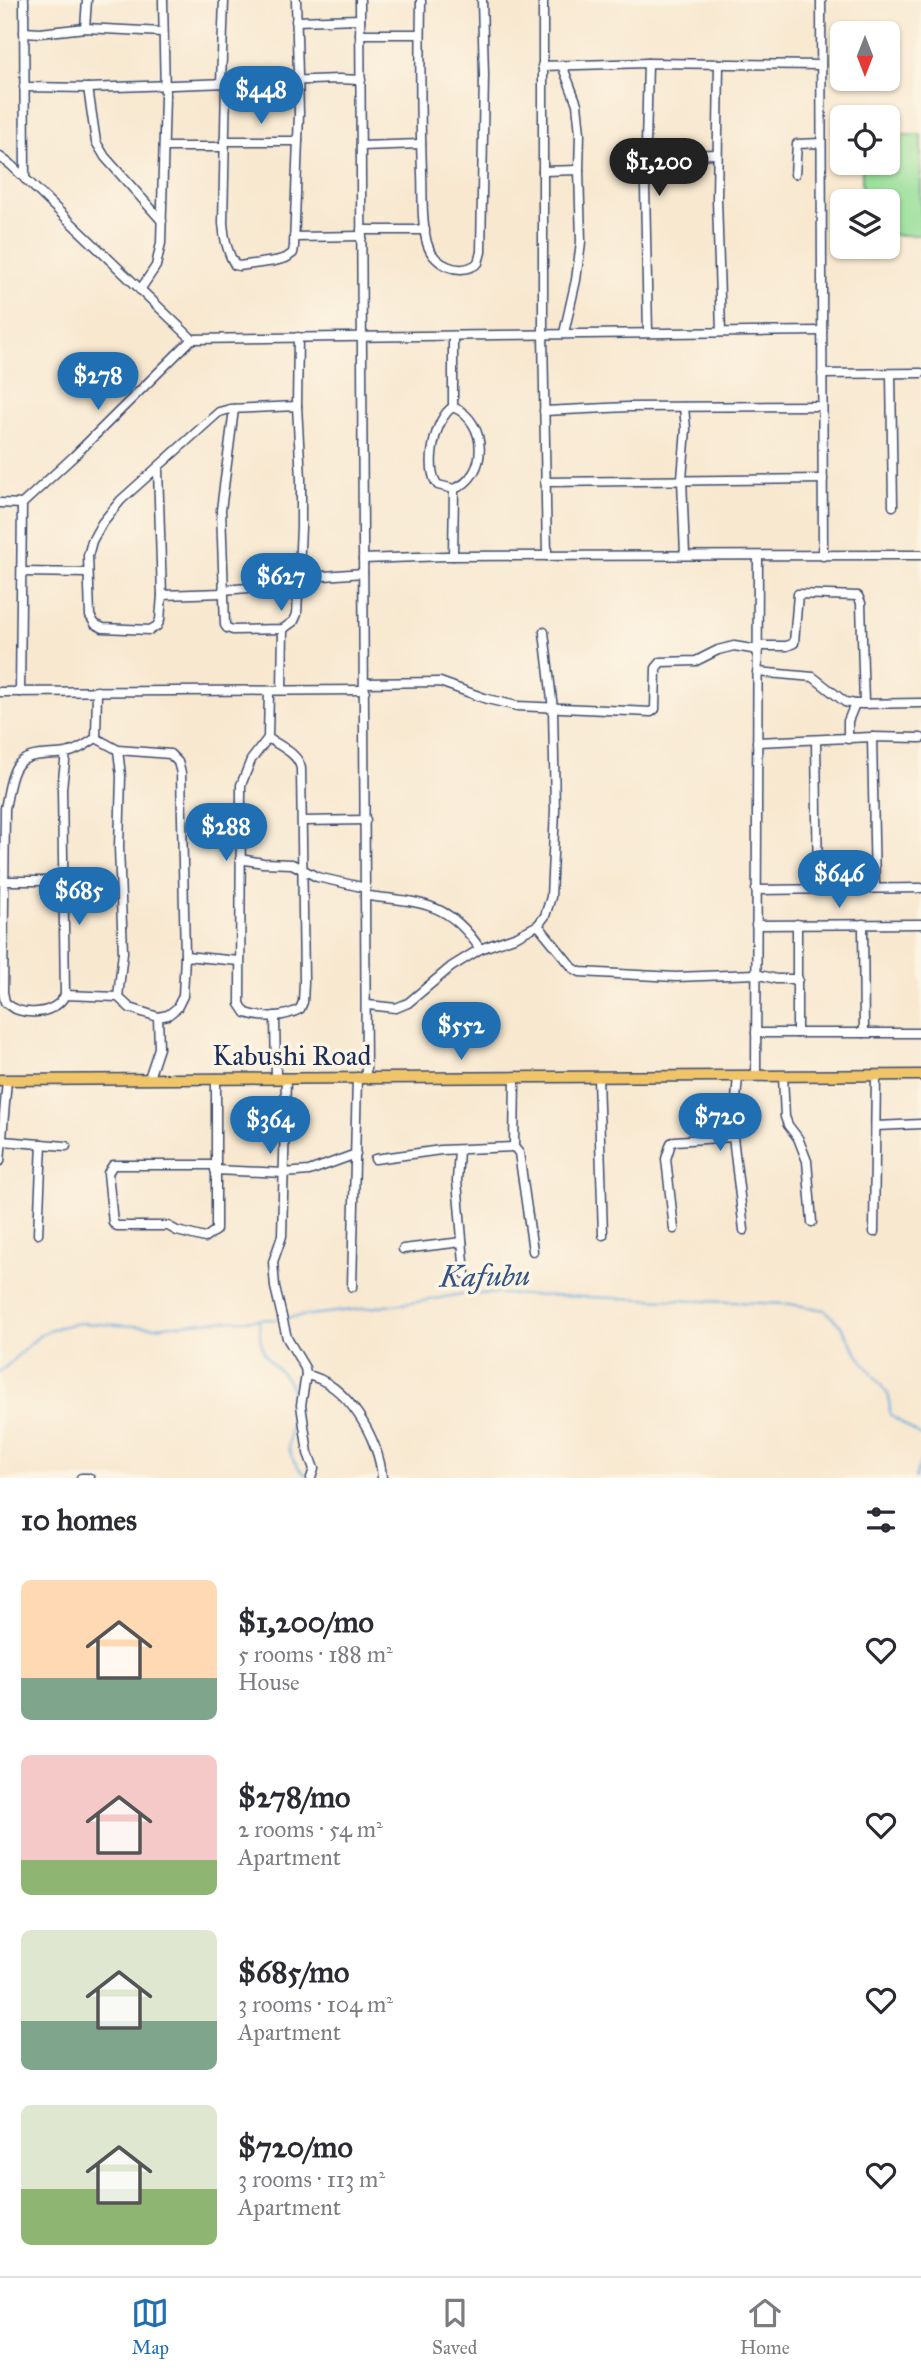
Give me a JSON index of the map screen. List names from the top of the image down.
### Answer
{
  "streets": {
    "main road": ["Kabushi Road"]
  },
  "water": ["Kafubu"],
  "north": "bottom",
  "page": {
    "price": [
      "$448",
      "$1,200",
      "$278",
      "$627",
      "$288",
      "$646",
      "$685",
      "$552",
      "$720",
      "$364"
    ],
    "heading": "10 homes",
    "list": [
      {
        "name": "$1,200/mo",
        "note": "5 rooms · 188 m² · House"
      },
      {
        "name": "$278/mo",
        "note": "2 rooms · 54 m² · Apartment"
      },
      {
        "name": "$685/mo",
        "note": "3 rooms · 104 m² · Apartment"
      },
      {
        "name": "$720/mo",
        "note": "3 rooms · 113 m² · Apartment"
      }
    ],
    "tabs": ["Map", "Saved", "Home"]
  }
}
